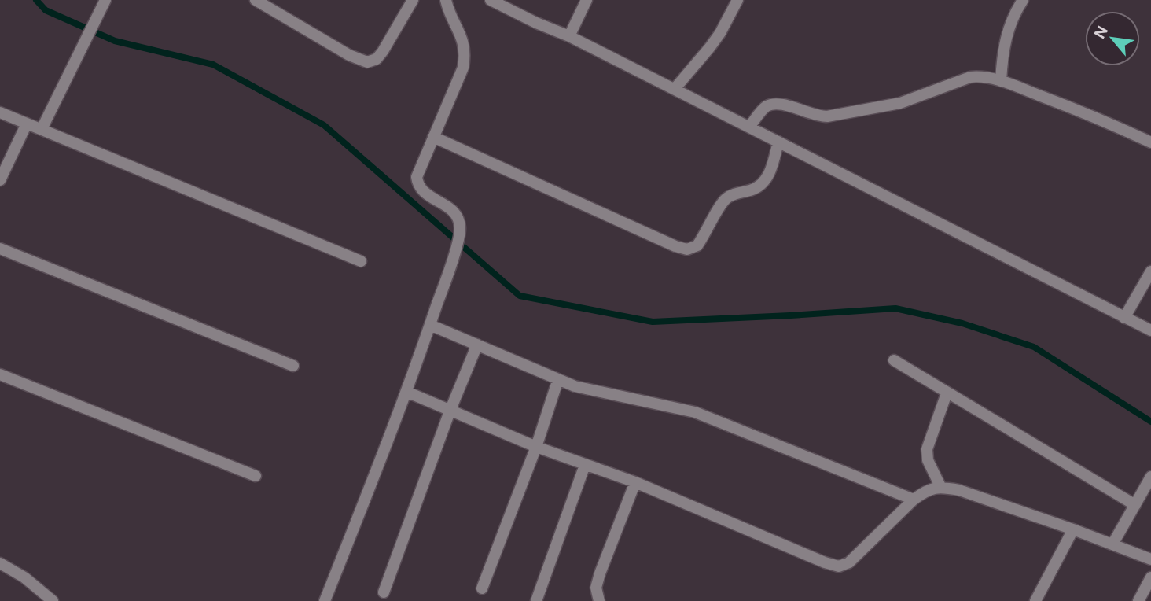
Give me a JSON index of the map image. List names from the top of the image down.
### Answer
{
  "north": "top left"
}
